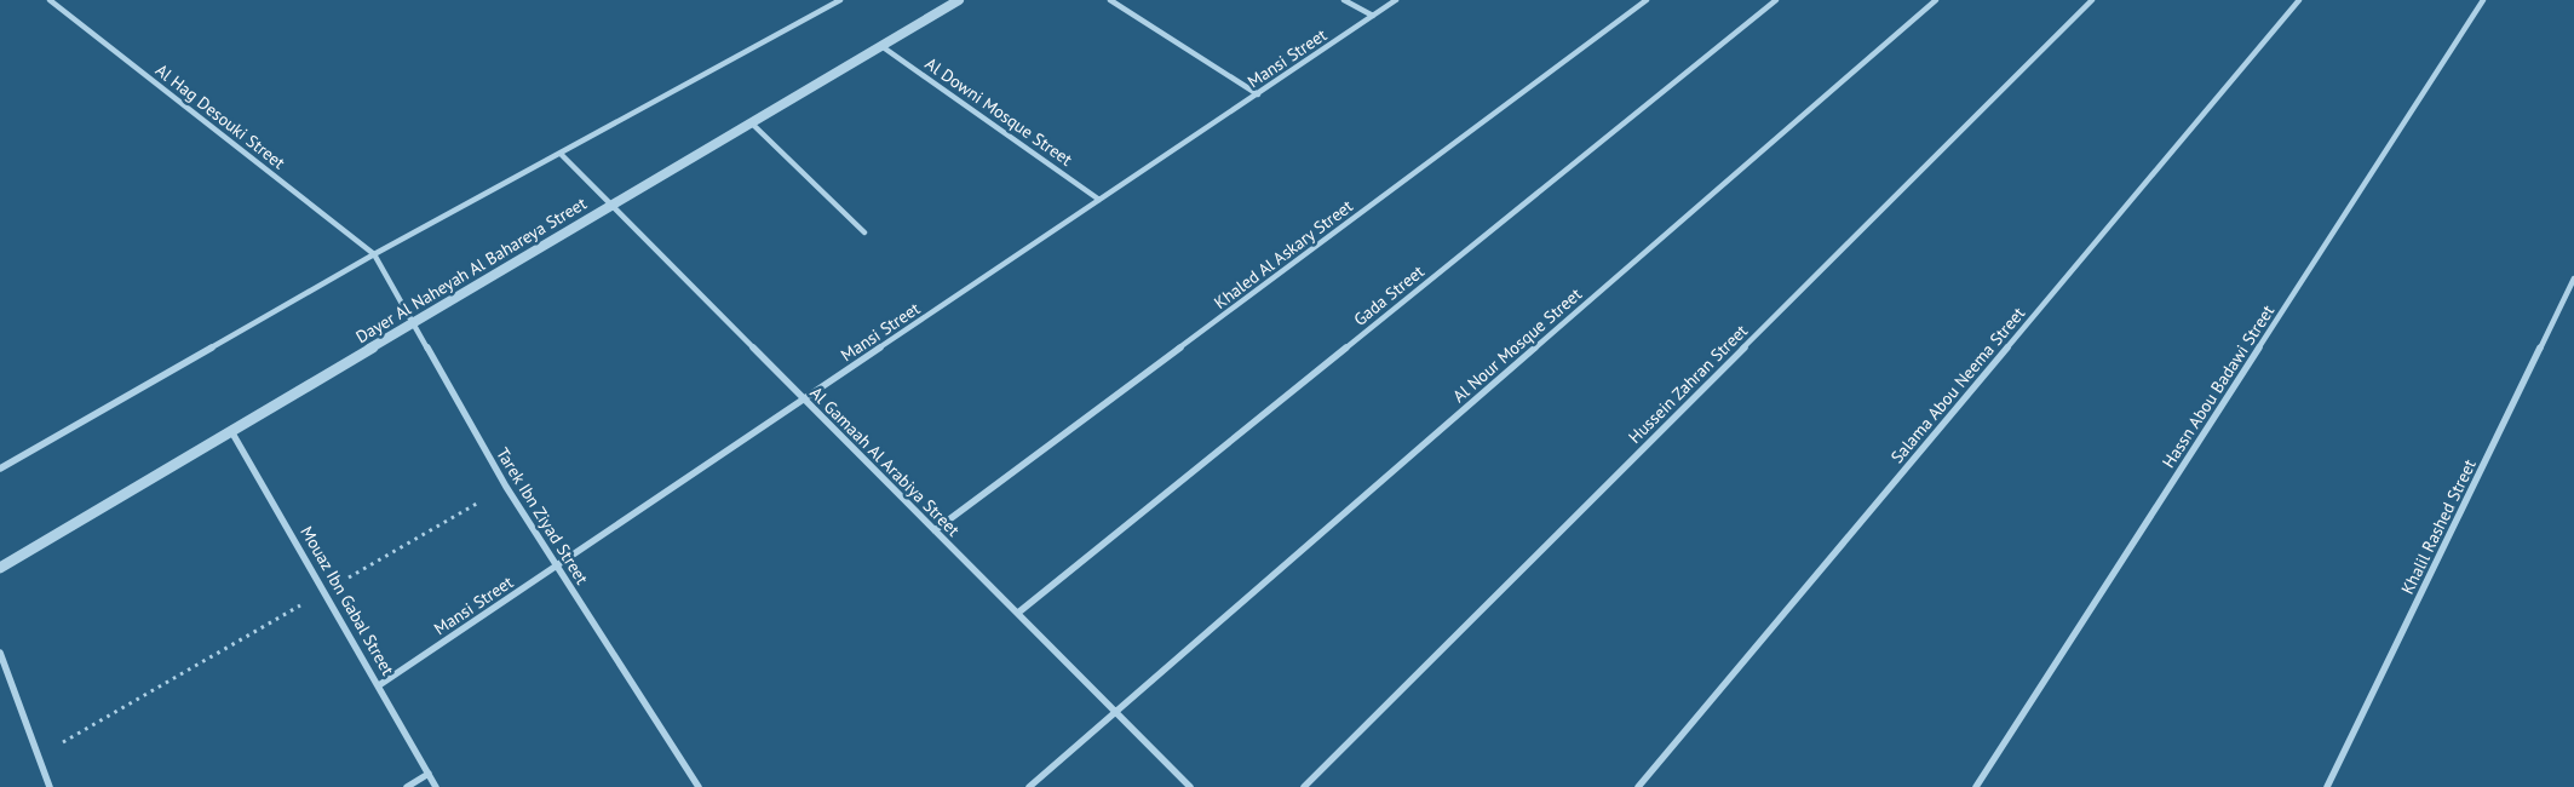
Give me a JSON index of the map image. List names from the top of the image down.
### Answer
{
  "streets": {
    "street": [
      "Mansi Street",
      "Al Downi Mosque Street",
      "Al Hag Desouki Street",
      "Khaled Al Askary Street",
      "Dayer Al Naheyah Al Bahareya Street",
      "Gada Street",
      "Al Nour Mosque Street",
      "Hussein Zahran Street",
      "Salama Abou Neema Street",
      "Hassn Abou Badawi Street",
      "Al Gamaah Al Arabiya Street",
      "Tarek Ibn Ziyad Street",
      "Khalil Rashed Street",
      "Mouaz Ibn Gabal Street"
    ]
  },
  "crossings": [
    ["Mansi Street", "Al Downi Mosque Street"],
    ["Mansi Street", "Al Gamaah Al Arabiya Street"],
    ["Mansi Street", "Tarek Ibn Ziyad Street"],
    ["Mansi Street", "Mouaz Ibn Gabal Street"],
    ["Al Downi Mosque Street", "Dayer Al Naheyah Al Bahareya Street"],
    ["Al Hag Desouki Street", "Tarek Ibn Ziyad Street"],
    ["Khaled Al Askary Street", "Al Gamaah Al Arabiya Street"],
    ["Dayer Al Naheyah Al Bahareya Street", "Al Gamaah Al Arabiya Street"],
    ["Dayer Al Naheyah Al Bahareya Street", "Tarek Ibn Ziyad Street"],
    ["Dayer Al Naheyah Al Bahareya Street", "Mouaz Ibn Gabal Street"],
    ["Gada Street", "Al Gamaah Al Arabiya Street"],
    ["Al Nour Mosque Street", "Al Gamaah Al Arabiya Street"]
  ]
}
